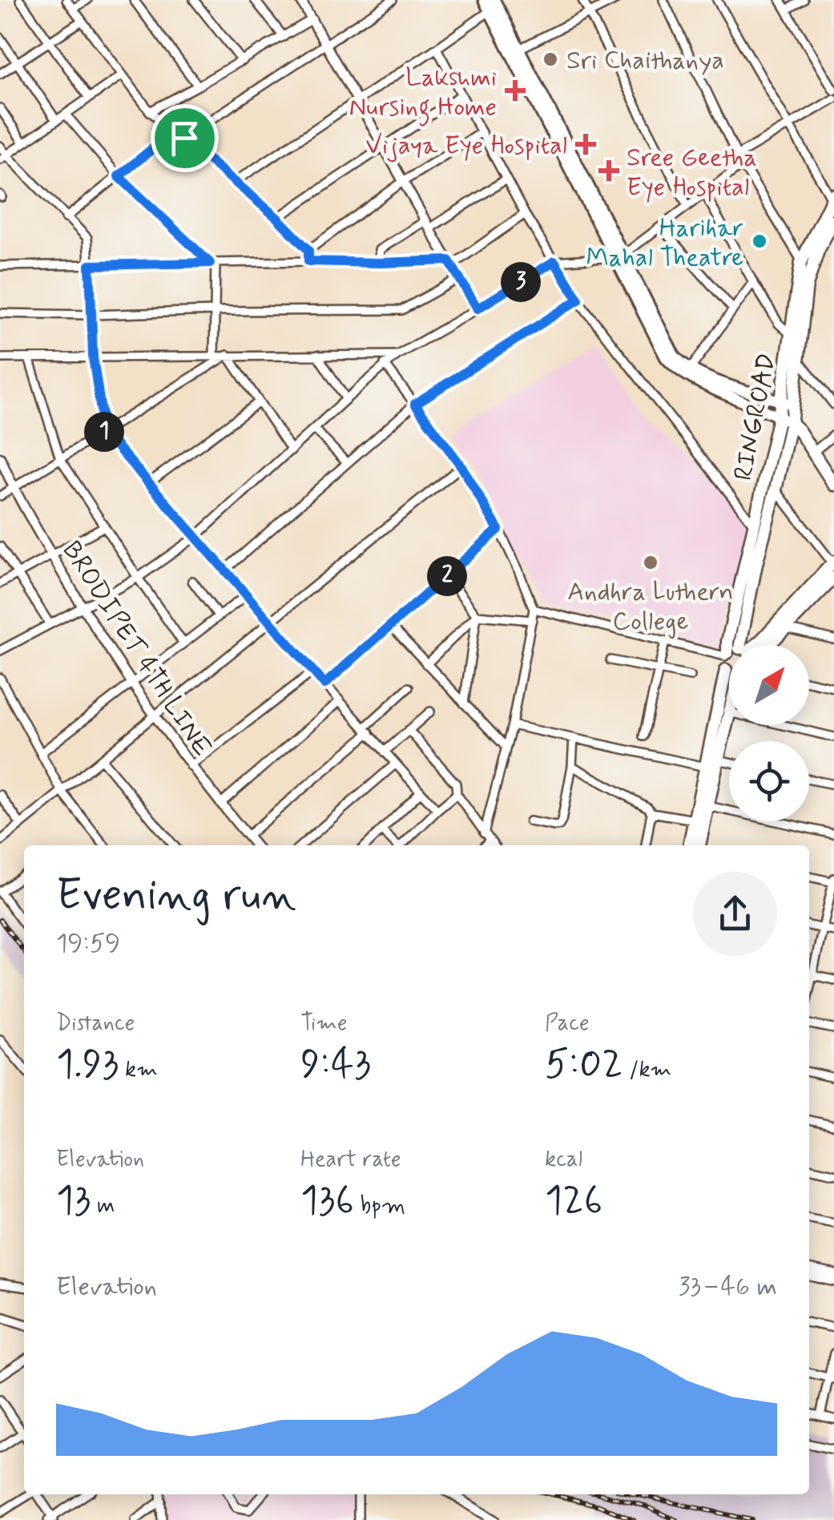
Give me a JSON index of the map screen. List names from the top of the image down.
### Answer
{
  "streets": {
    "main road": ["RINGROAD"],
    "street": ["BRODIPET 4TH LINE"]
  },
  "places": {
    "other": ["Sri Chaithanya", "Harihar Mahal Theatre", "Andhra Luthern College"],
    "health": ["Lakshmi Nursing Home", "Vijaya Eye Hospital", "Sree Geetha Eye Hospital"]
  },
  "north": "top right",
  "page": {
    "pins": ["3", "1", "2"],
    "heading": ["Evening run", "19:59"],
    "stats": [
      ["Distance", "1.93 km"],
      ["Time", "9:43"],
      ["Pace", "5:02 /km"],
      ["Elevation", "13 m"],
      ["Heart rate", "136 bpm"],
      ["kcal", "126"]
    ],
    "chart": ["Elevation", "33–46 m"]
  }
}
